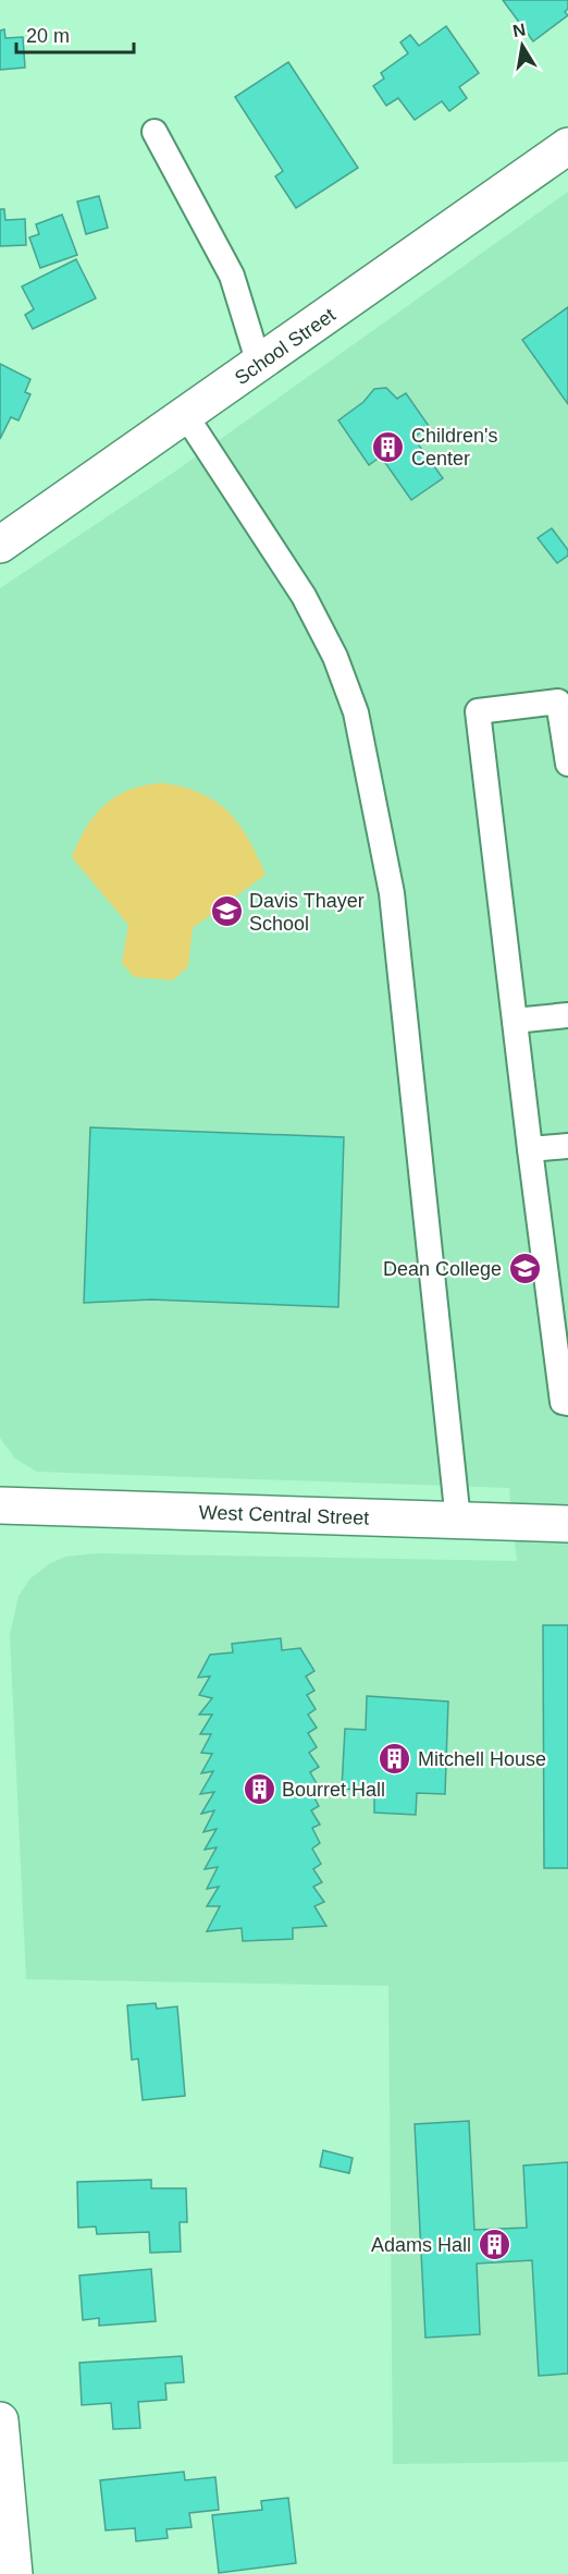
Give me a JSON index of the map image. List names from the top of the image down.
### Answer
{
  "streets": {
    "main road": ["School Street", "West Central Street"]
  },
  "places": {
    "building": [
      "Children's Center",
      "Mitchell House",
      "Bourret Hall",
      "Adams Hall"
    ],
    "school or university": ["Davis Thayer School", "Dean College"]
  },
  "scale_bar": "20 m",
  "north": "top"
}
